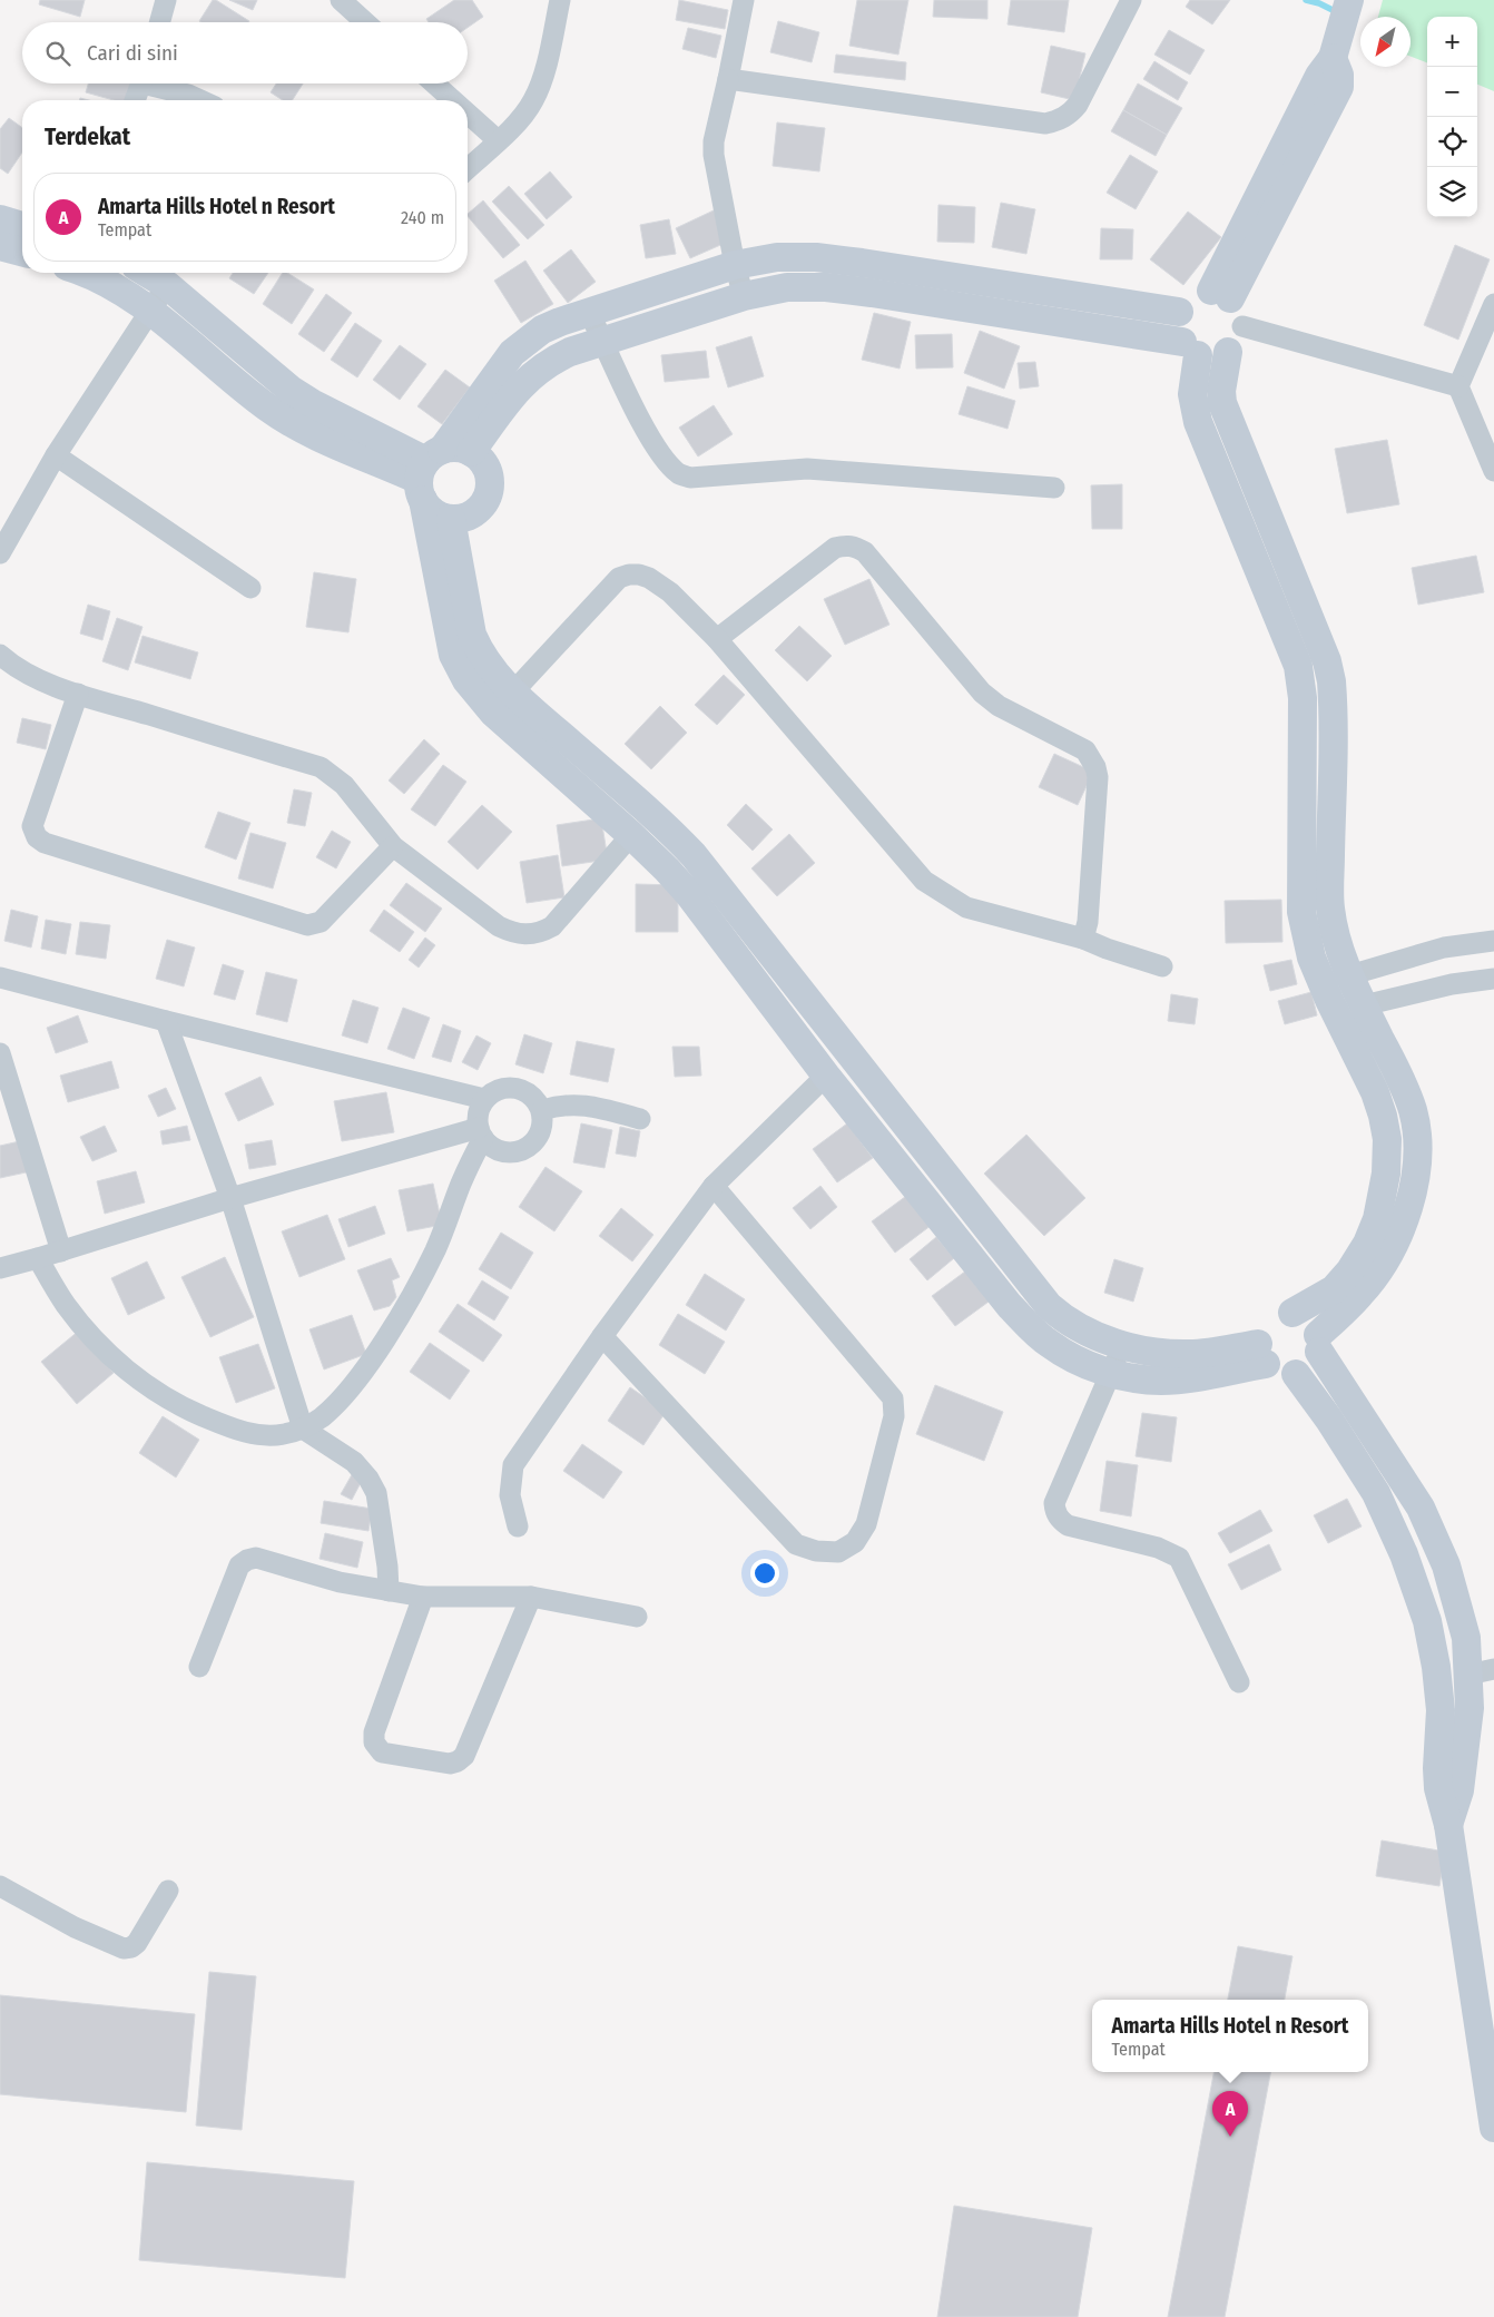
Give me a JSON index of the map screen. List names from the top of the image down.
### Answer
{
  "north": "bottom left",
  "page": {
    "map_buttons": ["+", "−"],
    "search": "Cari di sini",
    "heading": "Terdekat",
    "list": [
      {
        "mark": "A",
        "name": "Amarta Hills Hotel n Resort",
        "note": "Tempat",
        "value": "240 m"
      }
    ],
    "popup": ["Amarta Hills Hotel n Resort", "Tempat"],
    "pins": "A"
  }
}
